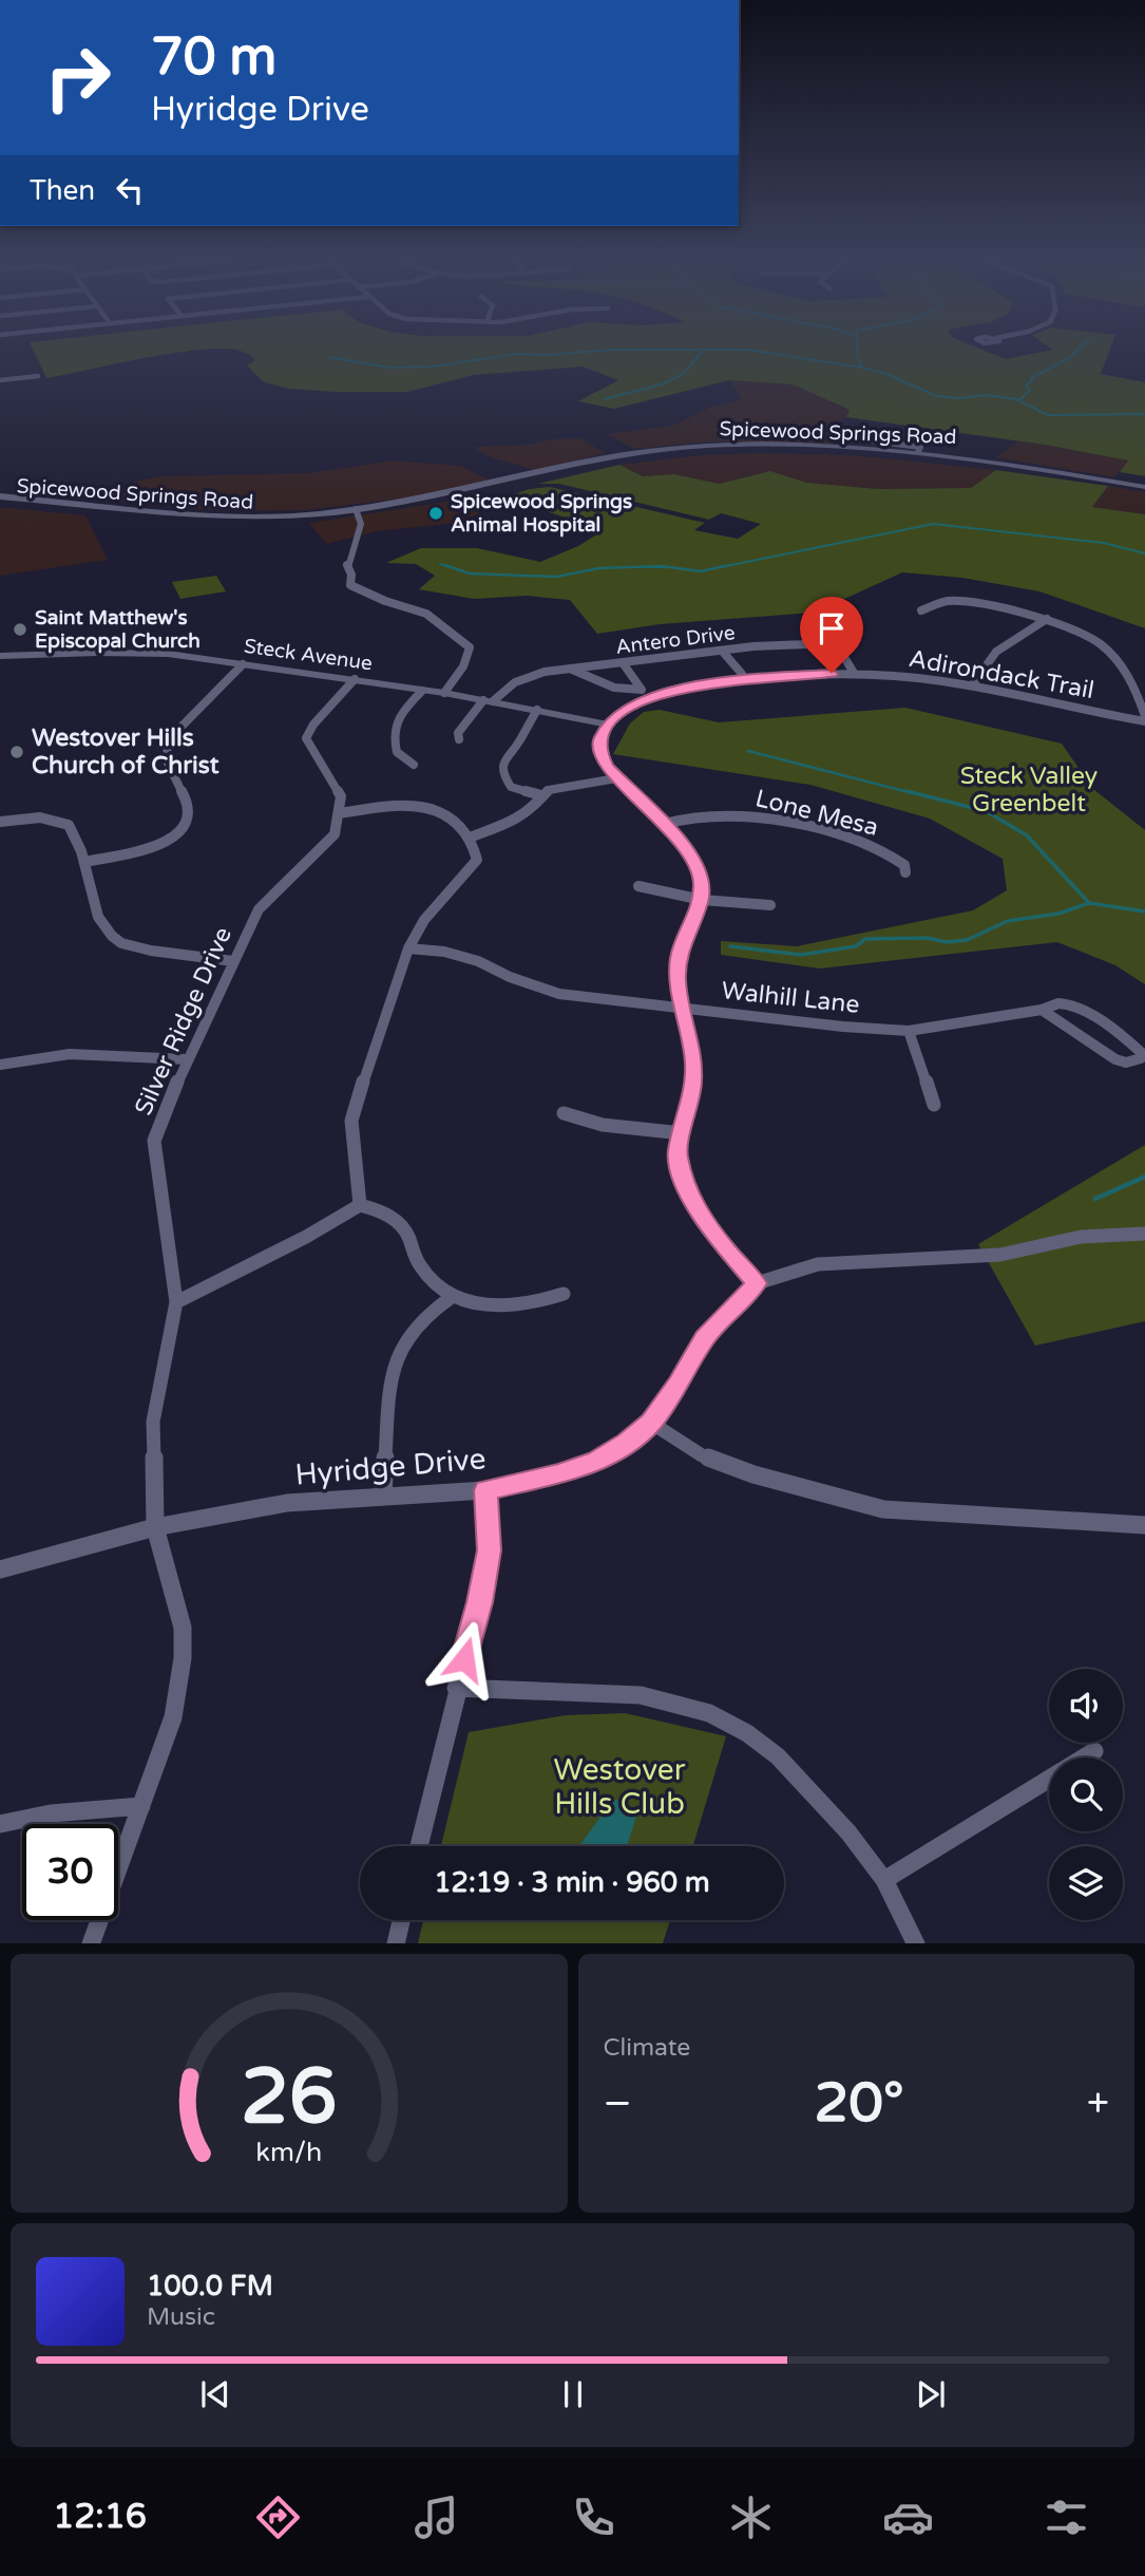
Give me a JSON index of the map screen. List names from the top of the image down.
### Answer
{
  "streets": {
    "main road": ["Spicewood Springs Road"],
    "street": [
      "Antero Drive",
      "Steck Avenue",
      "Adirondack Trail",
      "Lone Mesa",
      "Walhill Lane",
      "Silver Ridge Drive",
      "Hyridge Drive"
    ]
  },
  "crossings": [
    ["Antero Drive", "Steck Avenue"],
    ["Antero Drive", "Adirondack Trail"],
    ["Steck Avenue", "Adirondack Trail"],
    ["Silver Ridge Drive", "Hyridge Drive"]
  ],
  "parks": ["Steck Valley Greenbelt", "Westover Hills Club"],
  "places": ["Spicewood Springs Animal Hospital", "Saint Matthew's Episcopal Church", "Westover Hills Church of Christ"],
  "page": {
    "turn": ["70 m", "Hyridge Drive"],
    "then": "Then",
    "limit": "30",
    "trip": "12:19 · 3 min · 960 m",
    "tile": "Climate",
    "heat": ["−", "20°", "+"],
    "song": ["100.0 FM", "Music"],
    "tabs": "12:16",
    "gauge": ["26", "km/h"]
  }
}
